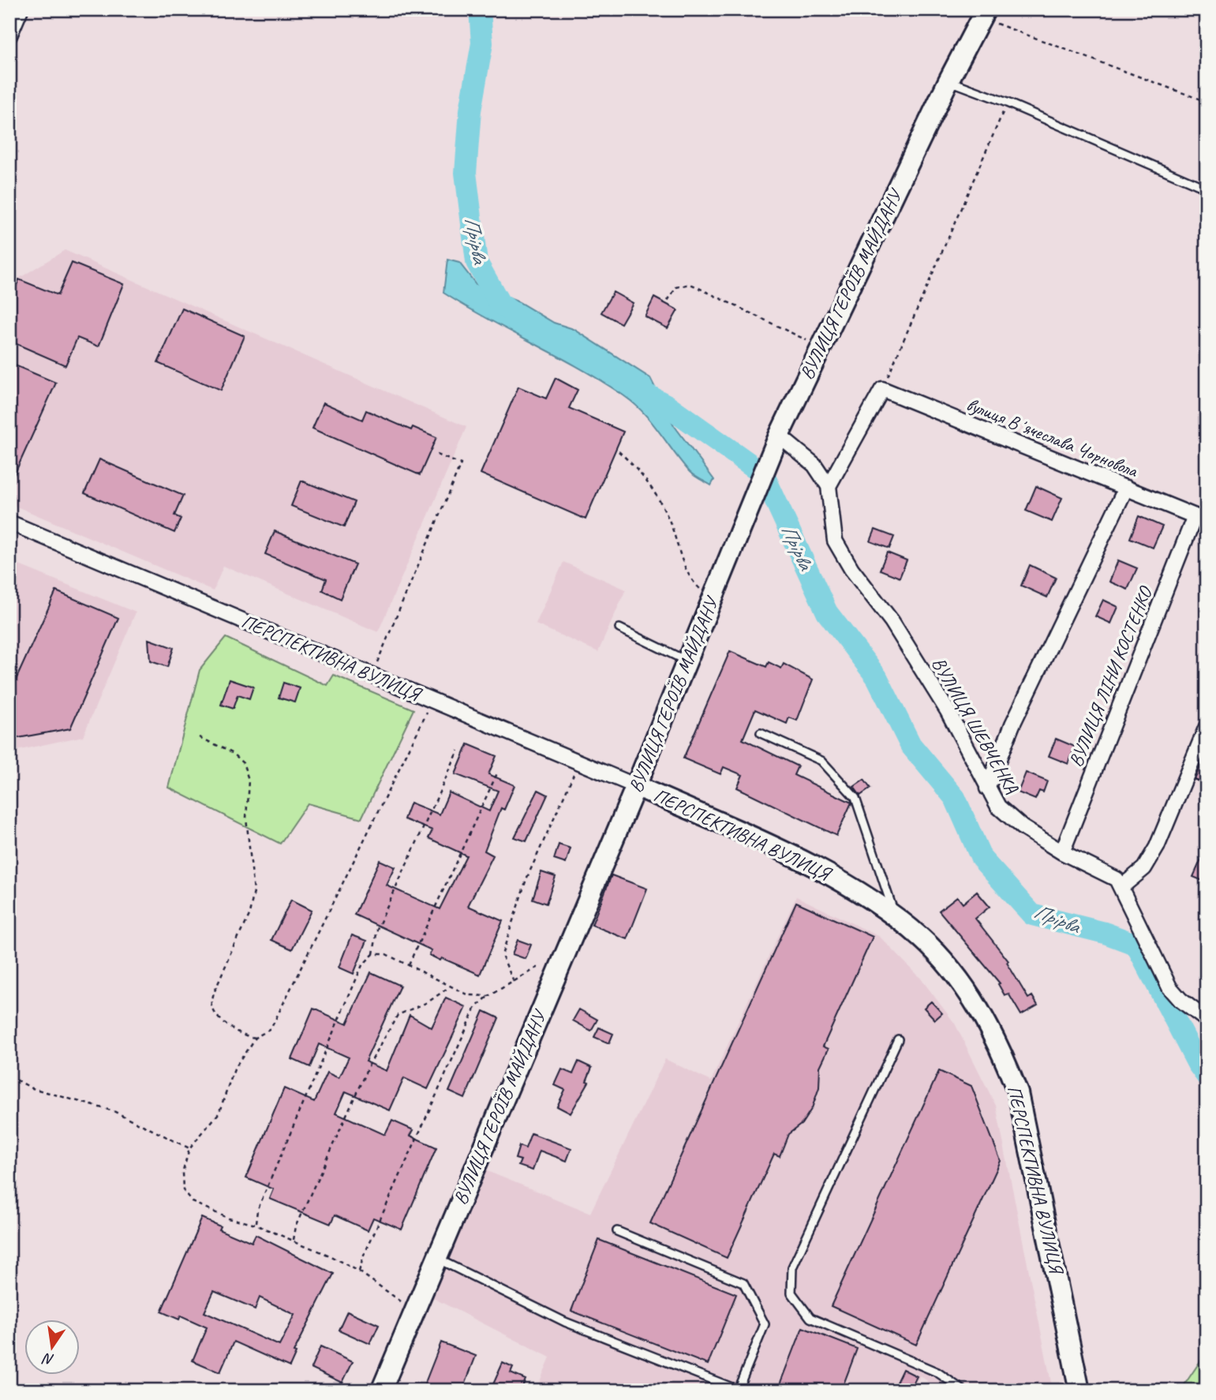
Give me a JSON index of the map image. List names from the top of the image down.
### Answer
{
  "streets": {
    "street": [
      "ВУЛИЦЯ ГЕРОЇВ МАЙДАНУ",
      "вулиця Вʼячеслава Чорновола",
      "ПЕРСПЕКТИВНА ВУЛИЦЯ",
      "ВУЛИЦЯ ЛІНИ КОСТЕНКО",
      "ВУЛИЦЯ ШЕВЧЕНКА"
    ]
  },
  "crossings": [
    ["ВУЛИЦЯ ГЕРОЇВ МАЙДАНУ", "ПЕРСПЕКТИВНА ВУЛИЦЯ"],
    ["ВУЛИЦЯ ГЕРОЇВ МАЙДАНУ", "ВУЛИЦЯ ШЕВЧЕНКА"],
    ["вулиця Вʼячеслава Чорновола", "ВУЛИЦЯ ЛІНИ КОСТЕНКО"],
    ["ВУЛИЦЯ ЛІНИ КОСТЕНКО", "ВУЛИЦЯ ШЕВЧЕНКА"]
  ],
  "water": ["Прірва"],
  "north": "bottom"
}
